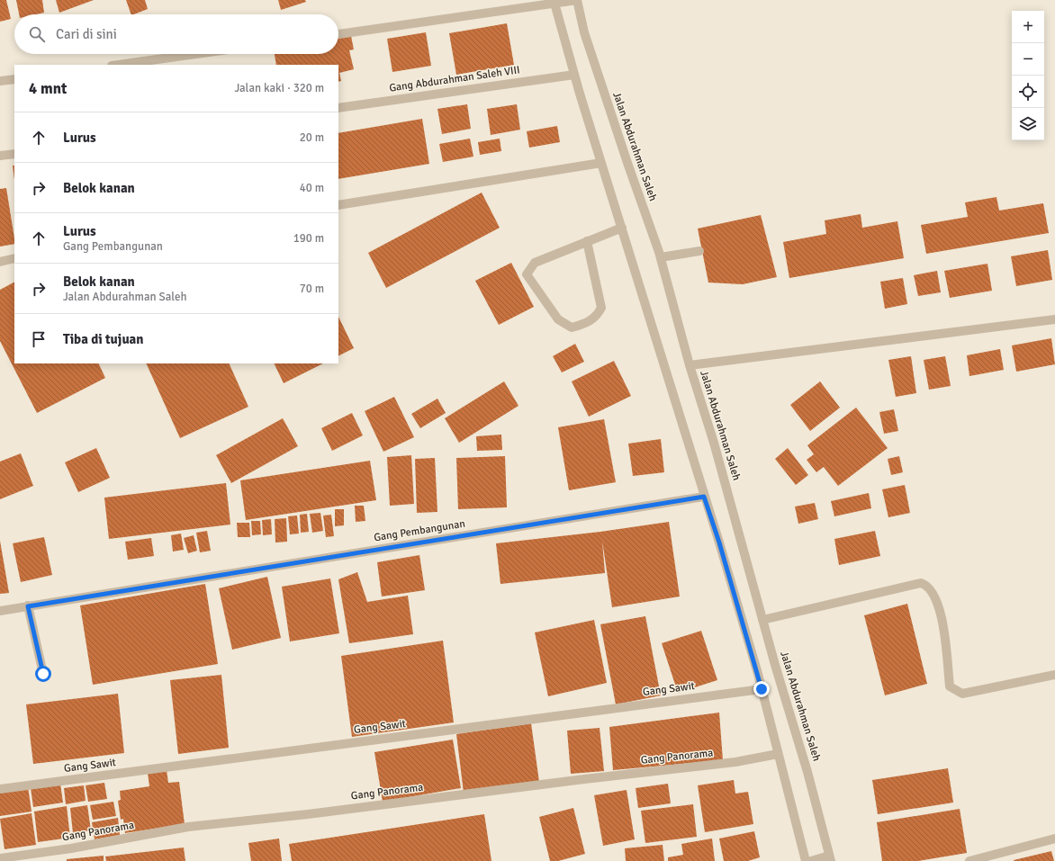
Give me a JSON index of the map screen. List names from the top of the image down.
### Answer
{
  "streets": {
    "street": [
      "Gang Abdurahman Saleh VIII",
      "Jalan Abdurahman Saleh",
      "Gang Pembangunan",
      "Gang Sawit",
      "Gang Panorama"
    ]
  },
  "page": {
    "map_buttons": ["+", "−"],
    "search": "Cari di sini",
    "heading": ["4 mnt", "Jalan kaki · 320 m"],
    "list": [
      ["Lurus", "20 m"],
      ["Belok kanan", "40 m"],
      ["Lurus", "Gang Pembangunan", "190 m"],
      ["Belok kanan", "Jalan Abdurahman Saleh", "70 m"],
      "Tiba di tujuan"
    ]
  }
}
